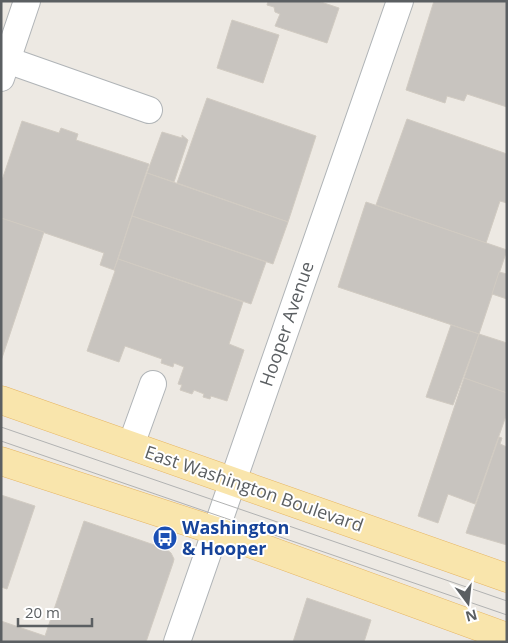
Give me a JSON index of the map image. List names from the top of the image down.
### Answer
{
  "streets": {
    "main road": ["East Washington Boulevard"],
    "street": ["Hooper Avenue"]
  },
  "crossings": [
    ["Hooper Avenue", "East Washington Boulevard"]
  ],
  "places": {
    "bus stop": ["Washington & Hooper"]
  },
  "scale_bar": "20 m",
  "north": "bottom"
}
